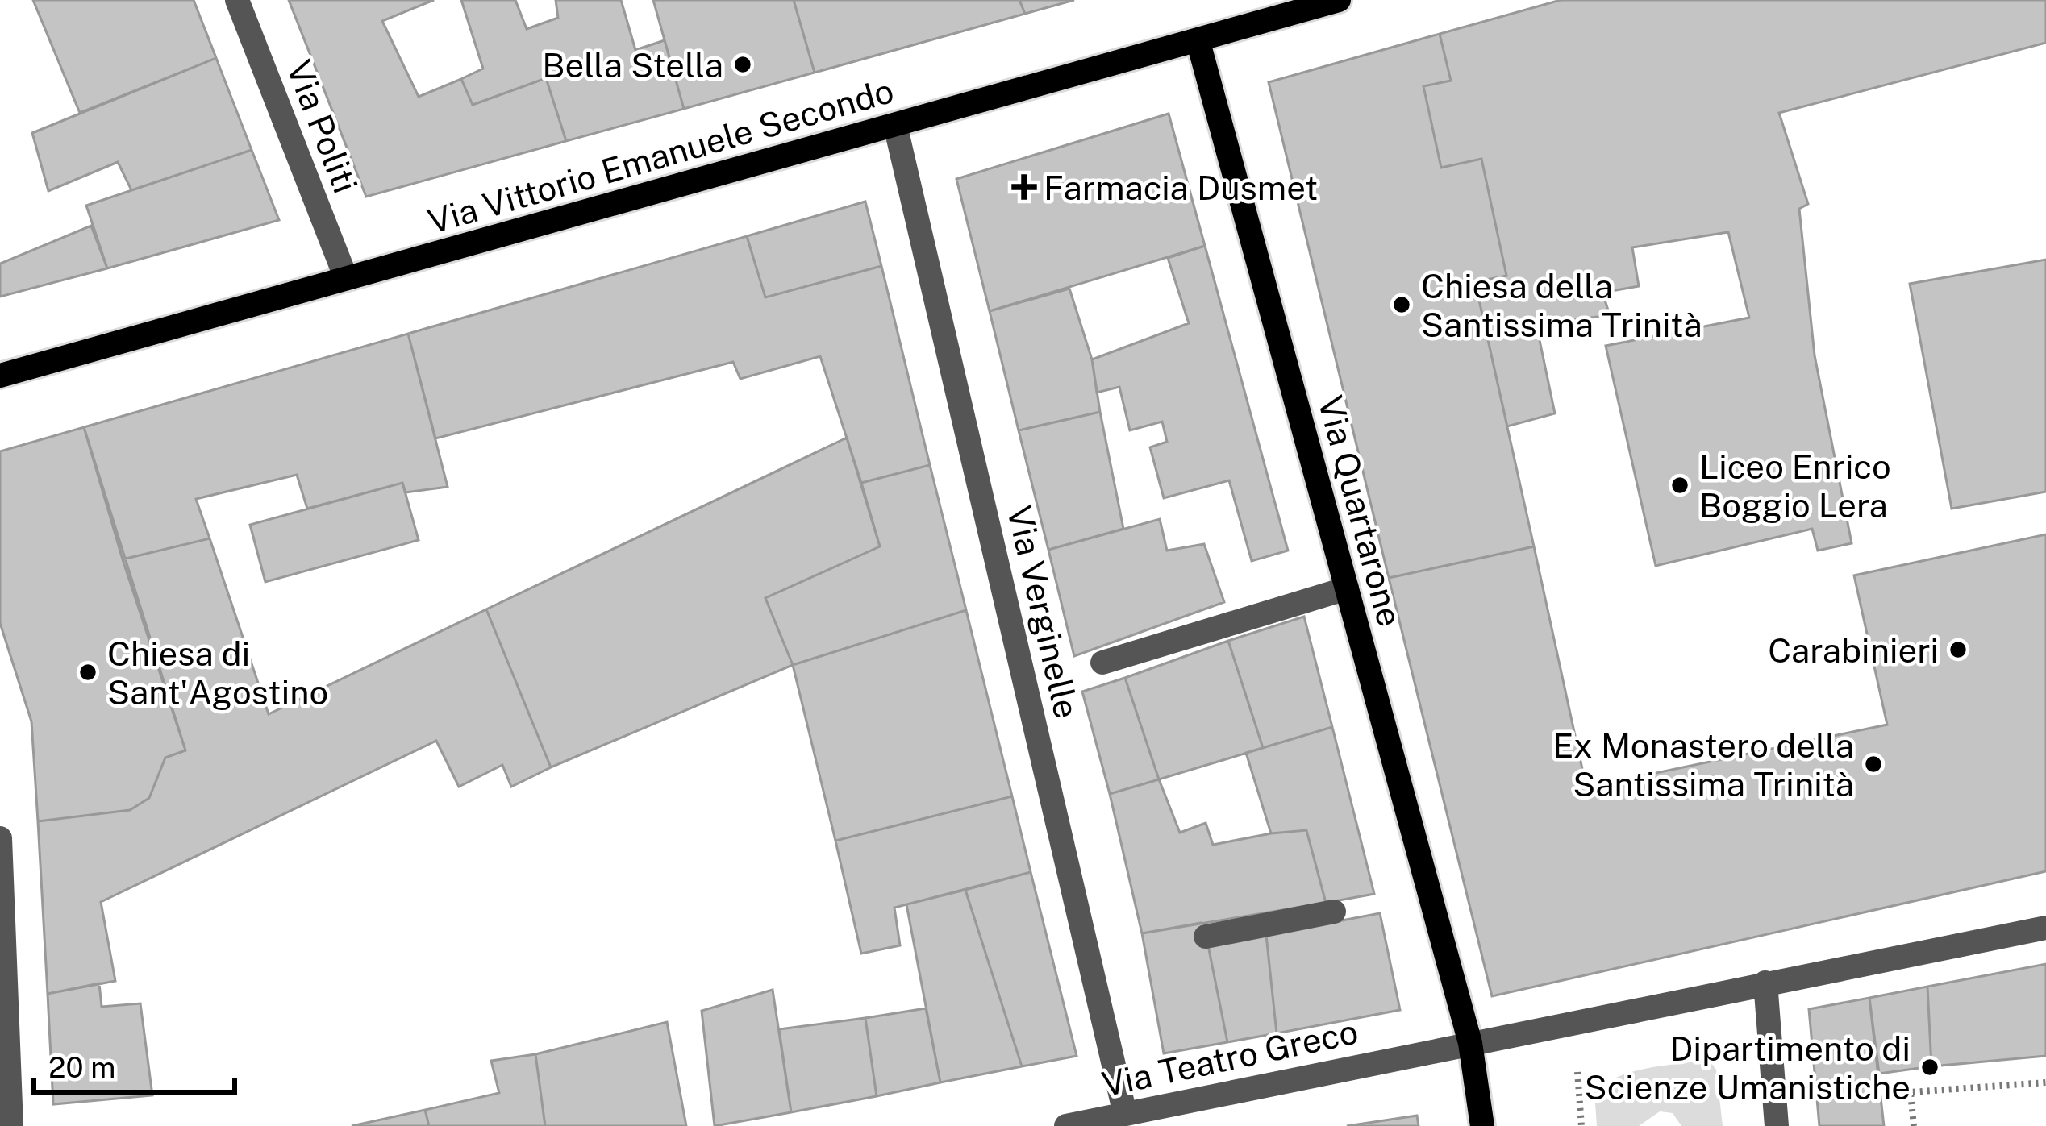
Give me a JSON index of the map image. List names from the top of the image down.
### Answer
{
  "streets": {
    "main road": ["Via Vittorio Emanuele Secondo", "Via Quartarone"],
    "street": ["Via Politi", "Via Verginelle", "Via Teatro Greco"]
  },
  "crossings": [
    ["Via Politi", "Via Vittorio Emanuele Secondo"],
    ["Via Vittorio Emanuele Secondo", "Via Quartarone"],
    ["Via Vittorio Emanuele Secondo", "Via Verginelle"],
    ["Via Quartarone", "Via Teatro Greco"],
    ["Via Verginelle", "Via Teatro Greco"]
  ],
  "places": {
    "other": [
      "Bella Stella",
      "Chiesa della Santissima Trinità",
      "Liceo Enrico Boggio Lera",
      "Carabinieri",
      "Chiesa di Sant'Agostino",
      "Ex Monastero della Santissima Trinità",
      "Dipartimento di Scienze Umanistiche"
    ],
    "health": ["Farmacia Dusmet"]
  },
  "scale_bar": "20 m"
}
